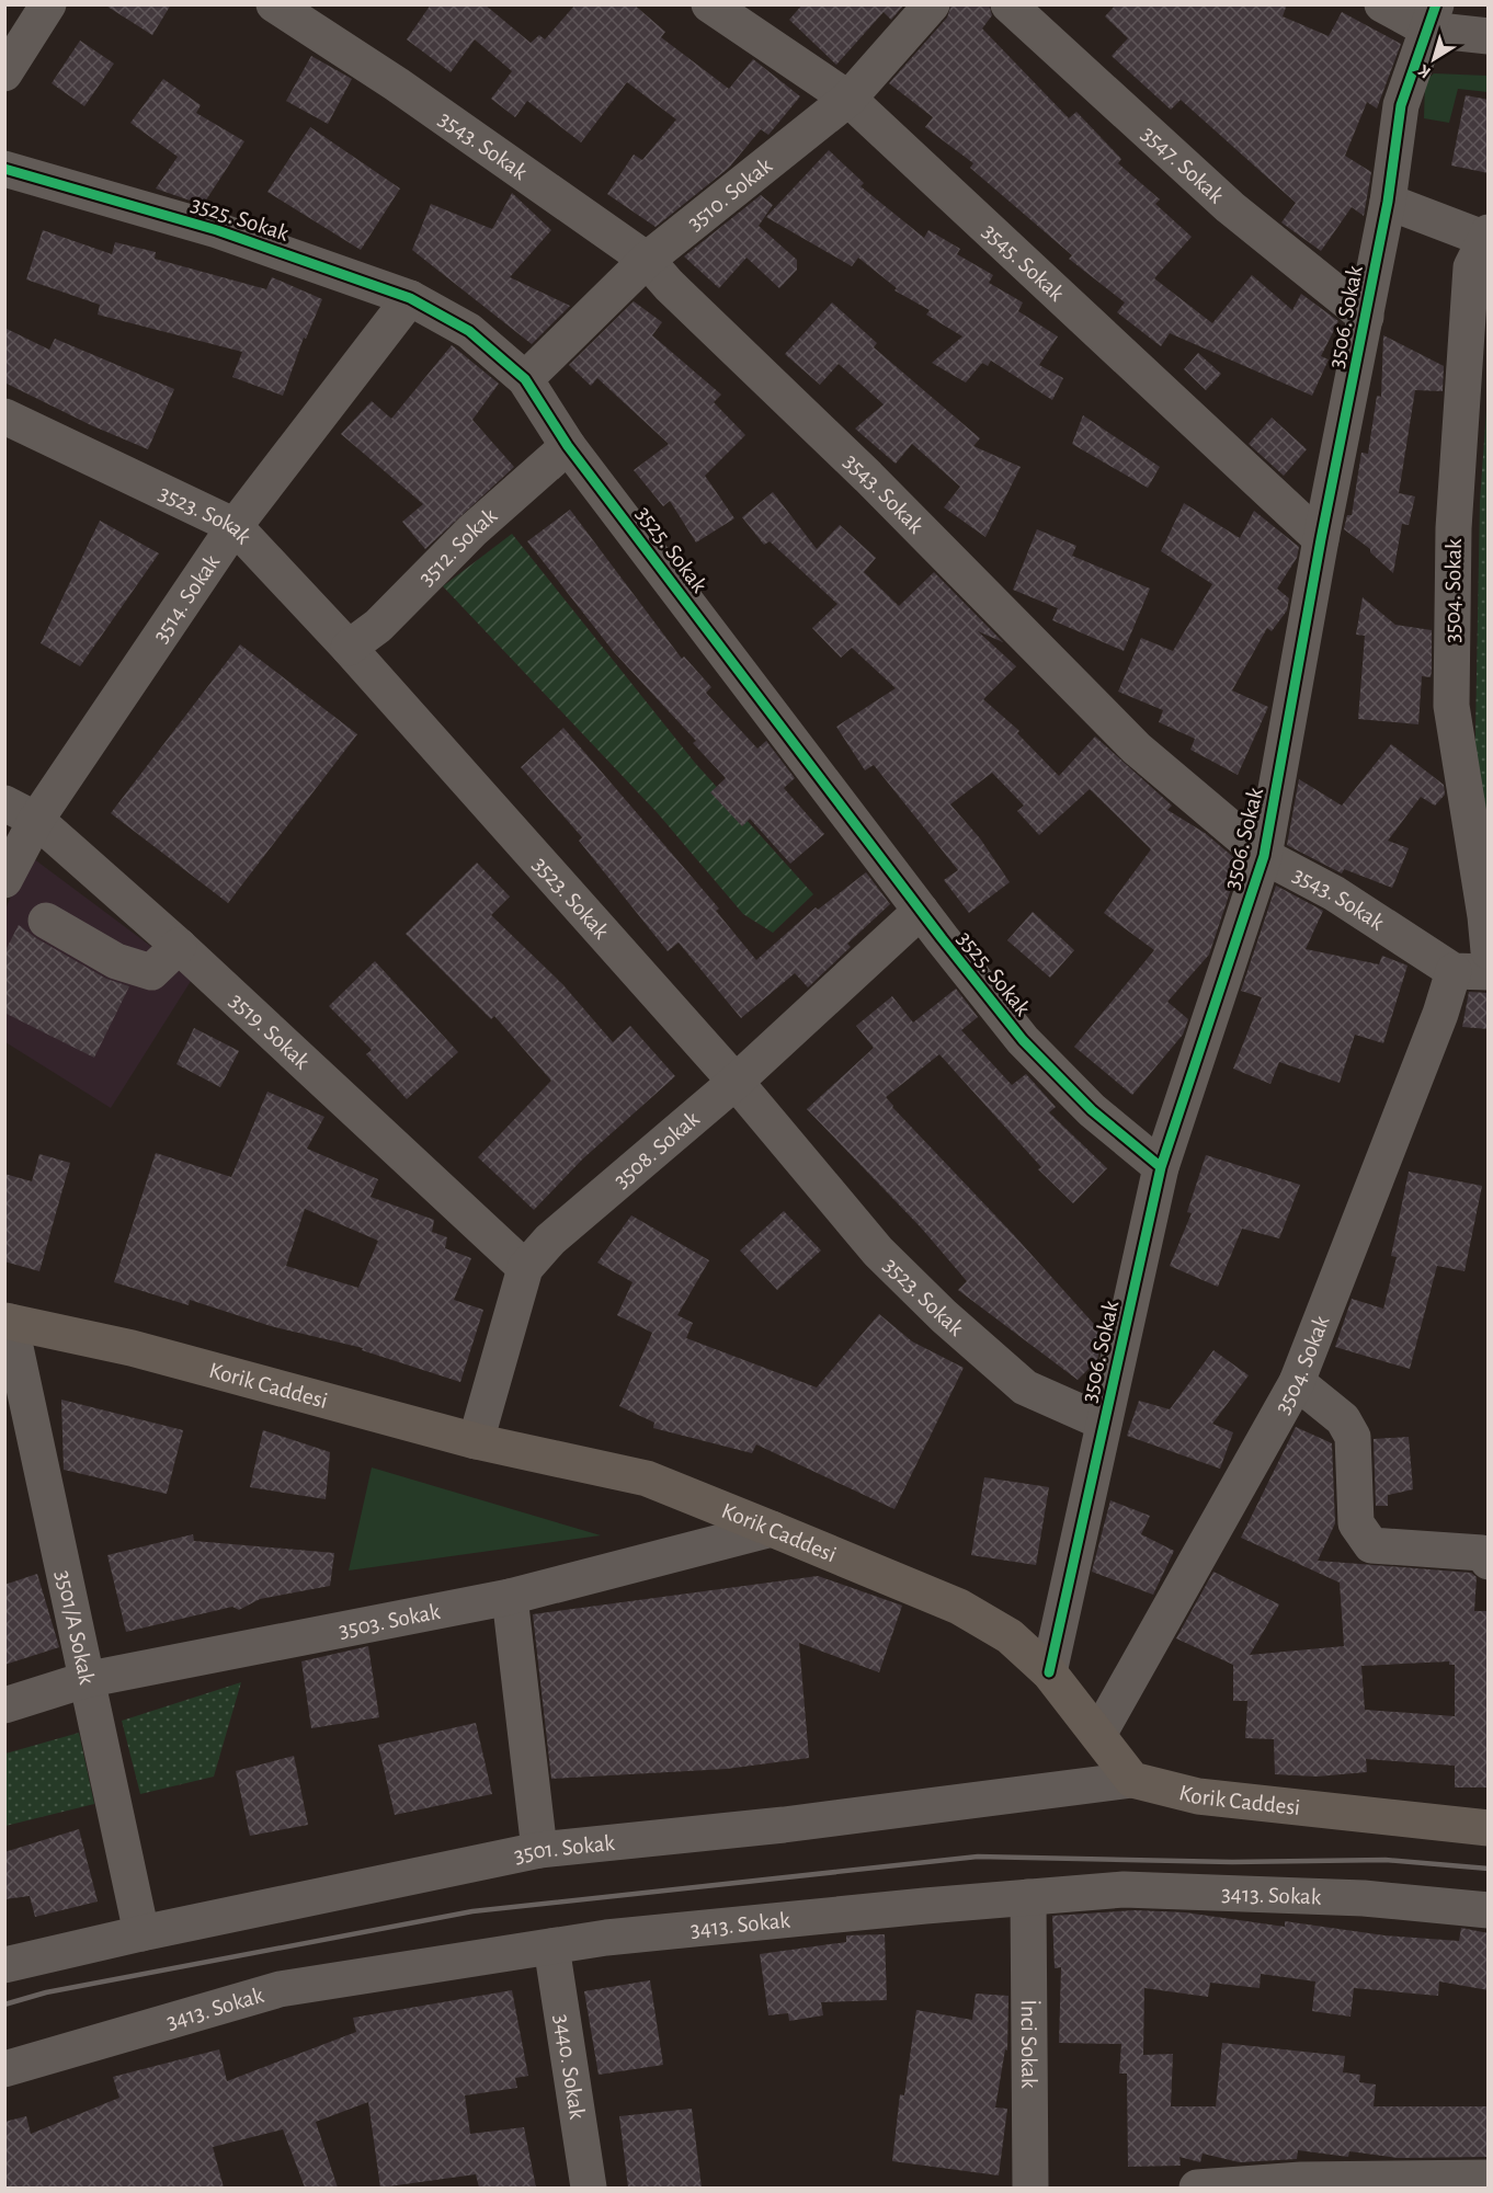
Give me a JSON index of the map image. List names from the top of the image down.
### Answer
{
  "streets": {
    "main road": ["Korik Caddesi"],
    "street": [
      "3543. Sokak",
      "3547. Sokak",
      "3510. Sokak",
      "3525. Sokak",
      "3545. Sokak",
      "3506. Sokak",
      "3523. Sokak",
      "3512. Sokak",
      "3504. Sokak",
      "3514. Sokak",
      "3519. Sokak",
      "3508. Sokak",
      "3503. Sokak",
      "3501/A Sokak",
      "3501. Sokak",
      "3413. Sokak",
      "İnci Sokak",
      "3440. Sokak"
    ]
  },
  "crossings": [
    ["3543. Sokak", "3510. Sokak"],
    ["3543. Sokak", "3506. Sokak"],
    ["3543. Sokak", "3504. Sokak"],
    ["3547. Sokak", "3506. Sokak"],
    ["3510. Sokak", "3525. Sokak"],
    ["3510. Sokak", "3545. Sokak"],
    ["3525. Sokak", "3506. Sokak"],
    ["3525. Sokak", "3512. Sokak"],
    ["3525. Sokak", "3514. Sokak"],
    ["3525. Sokak", "3508. Sokak"],
    ["3545. Sokak", "3506. Sokak"],
    ["3506. Sokak", "3523. Sokak"],
    ["3506. Sokak", "Korik Caddesi"],
    ["3523. Sokak", "3512. Sokak"],
    ["3523. Sokak", "3514. Sokak"],
    ["3523. Sokak", "3508. Sokak"],
    ["3504. Sokak", "Korik Caddesi"],
    ["3514. Sokak", "3519. Sokak"],
    ["3519. Sokak", "3508. Sokak"],
    ["3508. Sokak", "Korik Caddesi"],
    ["Korik Caddesi", "3503. Sokak"],
    ["Korik Caddesi", "3501/A Sokak"],
    ["Korik Caddesi", "3501. Sokak"],
    ["3503. Sokak", "3501/A Sokak"],
    ["3501/A Sokak", "3501. Sokak"],
    ["3413. Sokak", "İnci Sokak"],
    ["3413. Sokak", "3440. Sokak"]
  ],
  "north": "bottom left"
}
